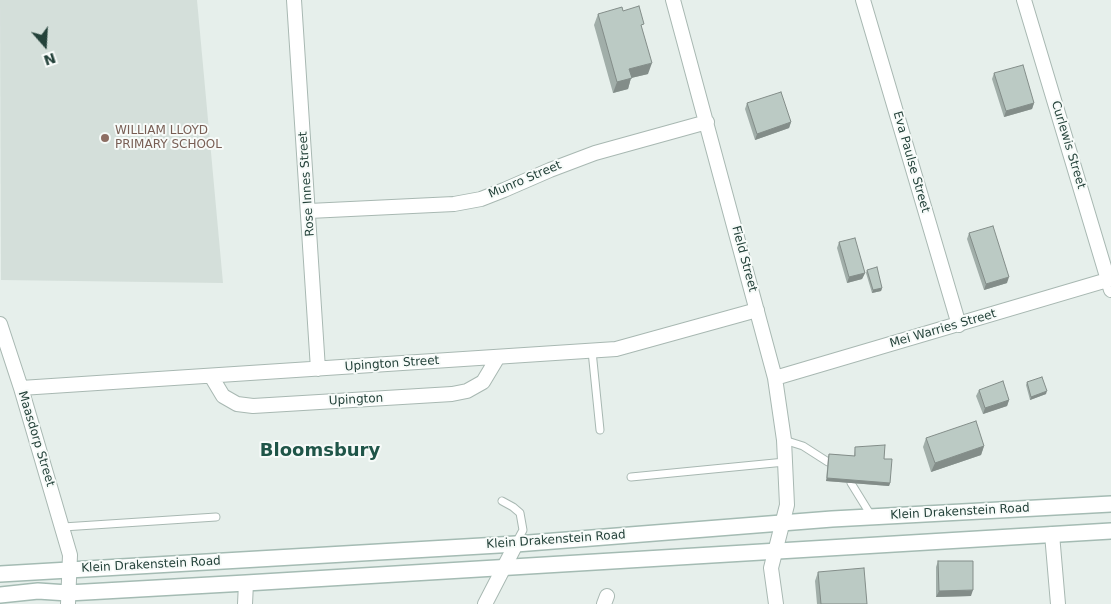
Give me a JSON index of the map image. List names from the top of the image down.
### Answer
{
  "streets": {
    "main road": ["Klein Drakenstein Road"],
    "street": [
      "Curlewis Street",
      "Eva Paulse Street",
      "Munro Street",
      "Rose Innes Street",
      "Field Street",
      "Mei Warries Street",
      "Upington Street",
      "Upington",
      "Maasdorp Street"
    ]
  },
  "crossings": [
    ["Curlewis Street", "Mei Warries Street"],
    ["Eva Paulse Street", "Mei Warries Street"],
    ["Munro Street", "Rose Innes Street"],
    ["Munro Street", "Field Street"],
    ["Rose Innes Street", "Upington Street"],
    ["Field Street", "Mei Warries Street"],
    ["Field Street", "Upington Street"],
    ["Field Street", "Klein Drakenstein Road"],
    ["Upington Street", "Upington"],
    ["Upington Street", "Maasdorp Street"],
    ["Maasdorp Street", "Klein Drakenstein Road"]
  ],
  "districts": ["Bloomsbury"],
  "places": ["WILLIAM LLOYD PRIMARY SCHOOL"],
  "north": "bottom"
}
